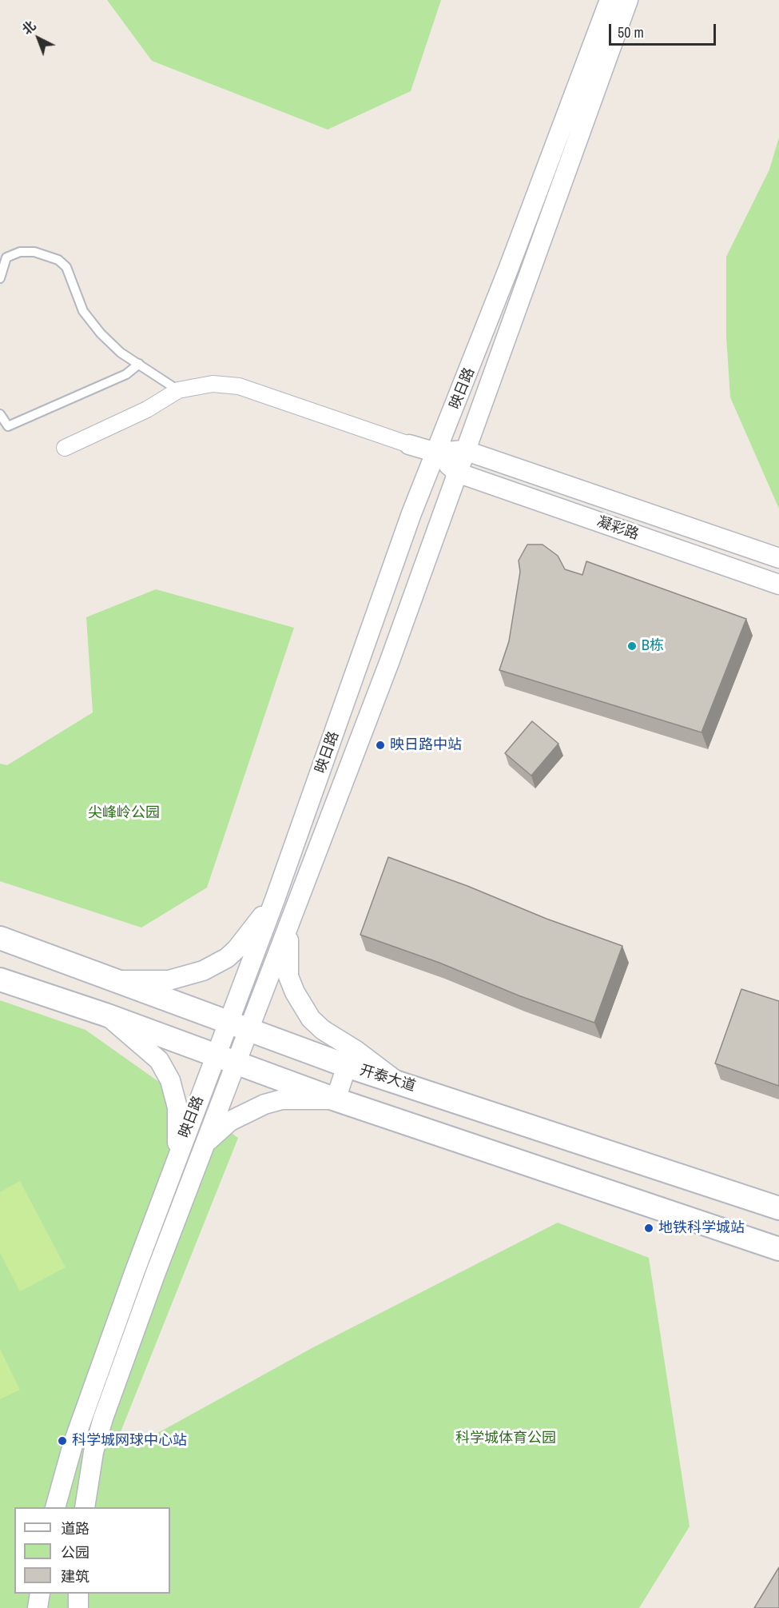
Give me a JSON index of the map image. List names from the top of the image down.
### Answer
{
  "streets": {
    "main road": ["开泰大道"],
    "street": ["映日路", "凝彩路"]
  },
  "crossings": [
    ["映日路", "凝彩路"],
    ["映日路", "开泰大道"]
  ],
  "parks": ["尖峰岭公园", "科学城体育公园"],
  "places": [
    "B栋",
    "映日路中站",
    "地铁科学城站",
    "科学城网球中心站"
  ],
  "legend": ["道路", "公园", "建筑"],
  "scale_bar": "50 m",
  "north": "top left"
}
